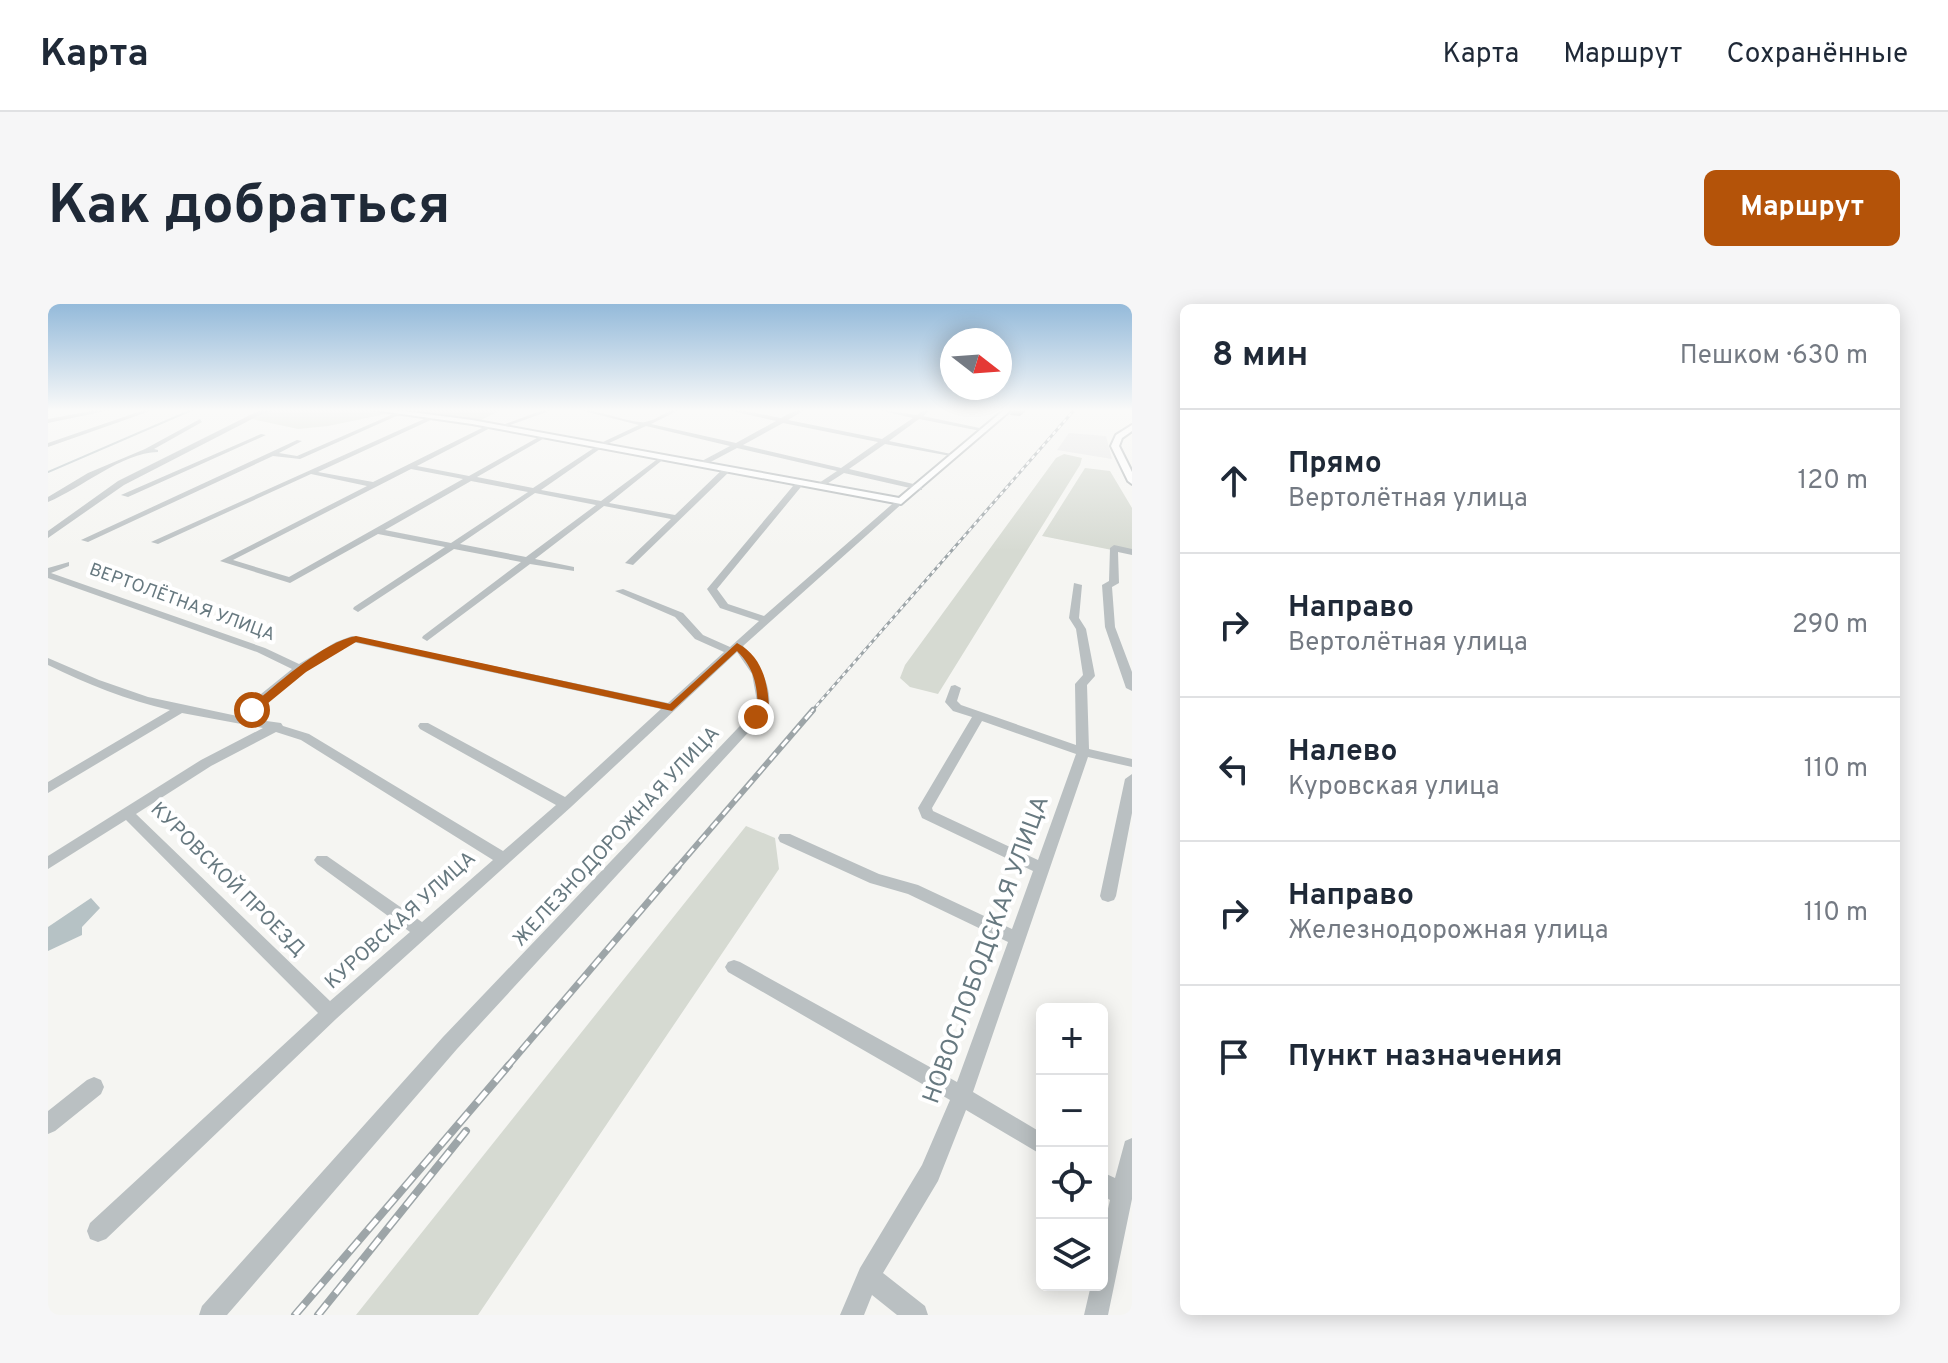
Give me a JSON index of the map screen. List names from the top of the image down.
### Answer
{
  "streets": {
    "street": [
      "ВЕРТОЛЁТНАЯ УЛИЦА",
      "ЖЕЛЕЗНОДОРОЖНАЯ УЛИЦА",
      "КУРОВСКОЙ ПРОЕЗД",
      "КУРОВСКАЯ УЛИЦА",
      "НОВОСЛОБОДСКАЯ УЛИЦА"
    ]
  },
  "crossings": [
    ["ЖЕЛЕЗНОДОРОЖНАЯ УЛИЦА", "КУРОВСКАЯ УЛИЦА"],
    ["КУРОВСКОЙ ПРОЕЗД", "КУРОВСКАЯ УЛИЦА"]
  ],
  "north": "right",
  "page": {
    "header": "Карта",
    "nav": ["Карта", "Маршрут", "Сохранённые"],
    "buttons": "Маршрут",
    "title": "Как добраться",
    "heading": ["8 мин", "Пешком · 630 m"],
    "list": [
      ["Прямо", "Вертолётная улица", "120 m"],
      ["Направо", "Вертолётная улица", "290 m"],
      ["Налево", "Куровская улица", "110 m"],
      ["Направо", "Железнодорожная улица", "110 m"],
      "Пункт назначения"
    ],
    "map_buttons": ["+", "−"]
  }
}
